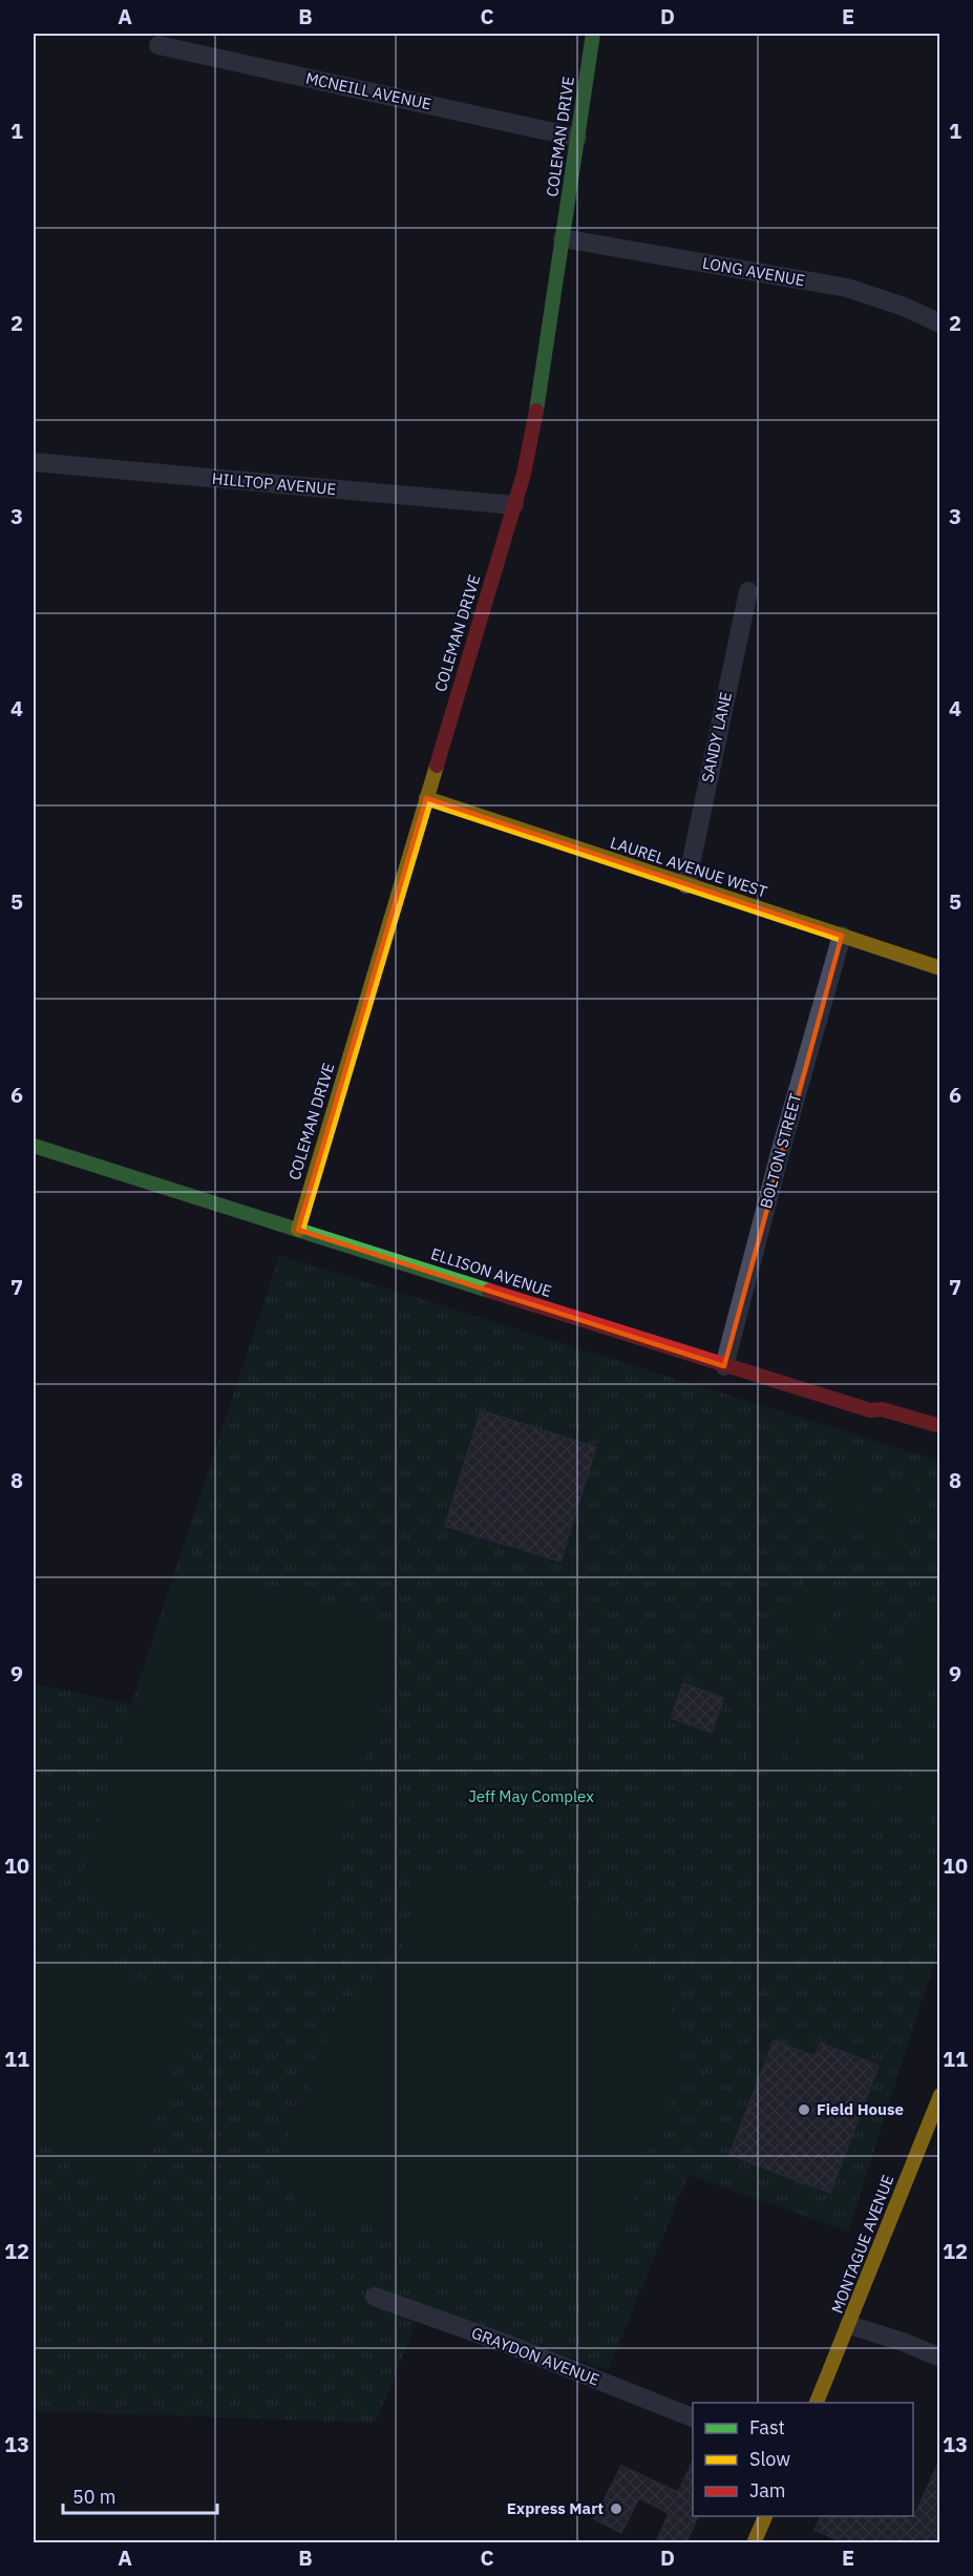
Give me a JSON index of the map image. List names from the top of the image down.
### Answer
{
  "streets": {
    "street": [
      "MCNEILL AVENUE",
      "COLEMAN DRIVE",
      "LONG AVENUE",
      "HILLTOP AVENUE",
      "SANDY LANE",
      "LAUREL AVENUE WEST",
      "BOLTON STREET",
      "ELLISON AVENUE",
      "MONTAGUE AVENUE",
      "GRAYDON AVENUE"
    ]
  },
  "crossings": [
    ["MCNEILL AVENUE", "COLEMAN DRIVE"],
    ["COLEMAN DRIVE", "LONG AVENUE"],
    ["COLEMAN DRIVE", "HILLTOP AVENUE"],
    ["COLEMAN DRIVE", "LAUREL AVENUE WEST"],
    ["COLEMAN DRIVE", "ELLISON AVENUE"],
    ["SANDY LANE", "LAUREL AVENUE WEST"],
    ["LAUREL AVENUE WEST", "BOLTON STREET"],
    ["BOLTON STREET", "ELLISON AVENUE"]
  ],
  "parks": ["Jeff May Complex"],
  "places": ["Field House", "Express Mart"],
  "legend": ["Fast", "Slow", "Jam"],
  "scale_bar": "50 m",
  "grid": {
    "columns": [
      "A",
      "B",
      "C",
      "D",
      "E"
    ],
    "rows": [
      "1",
      "2",
      "3",
      "4",
      "5",
      "6",
      "7",
      "8",
      "9",
      "10",
      "11",
      "12",
      "13"
    ]
  }
}
